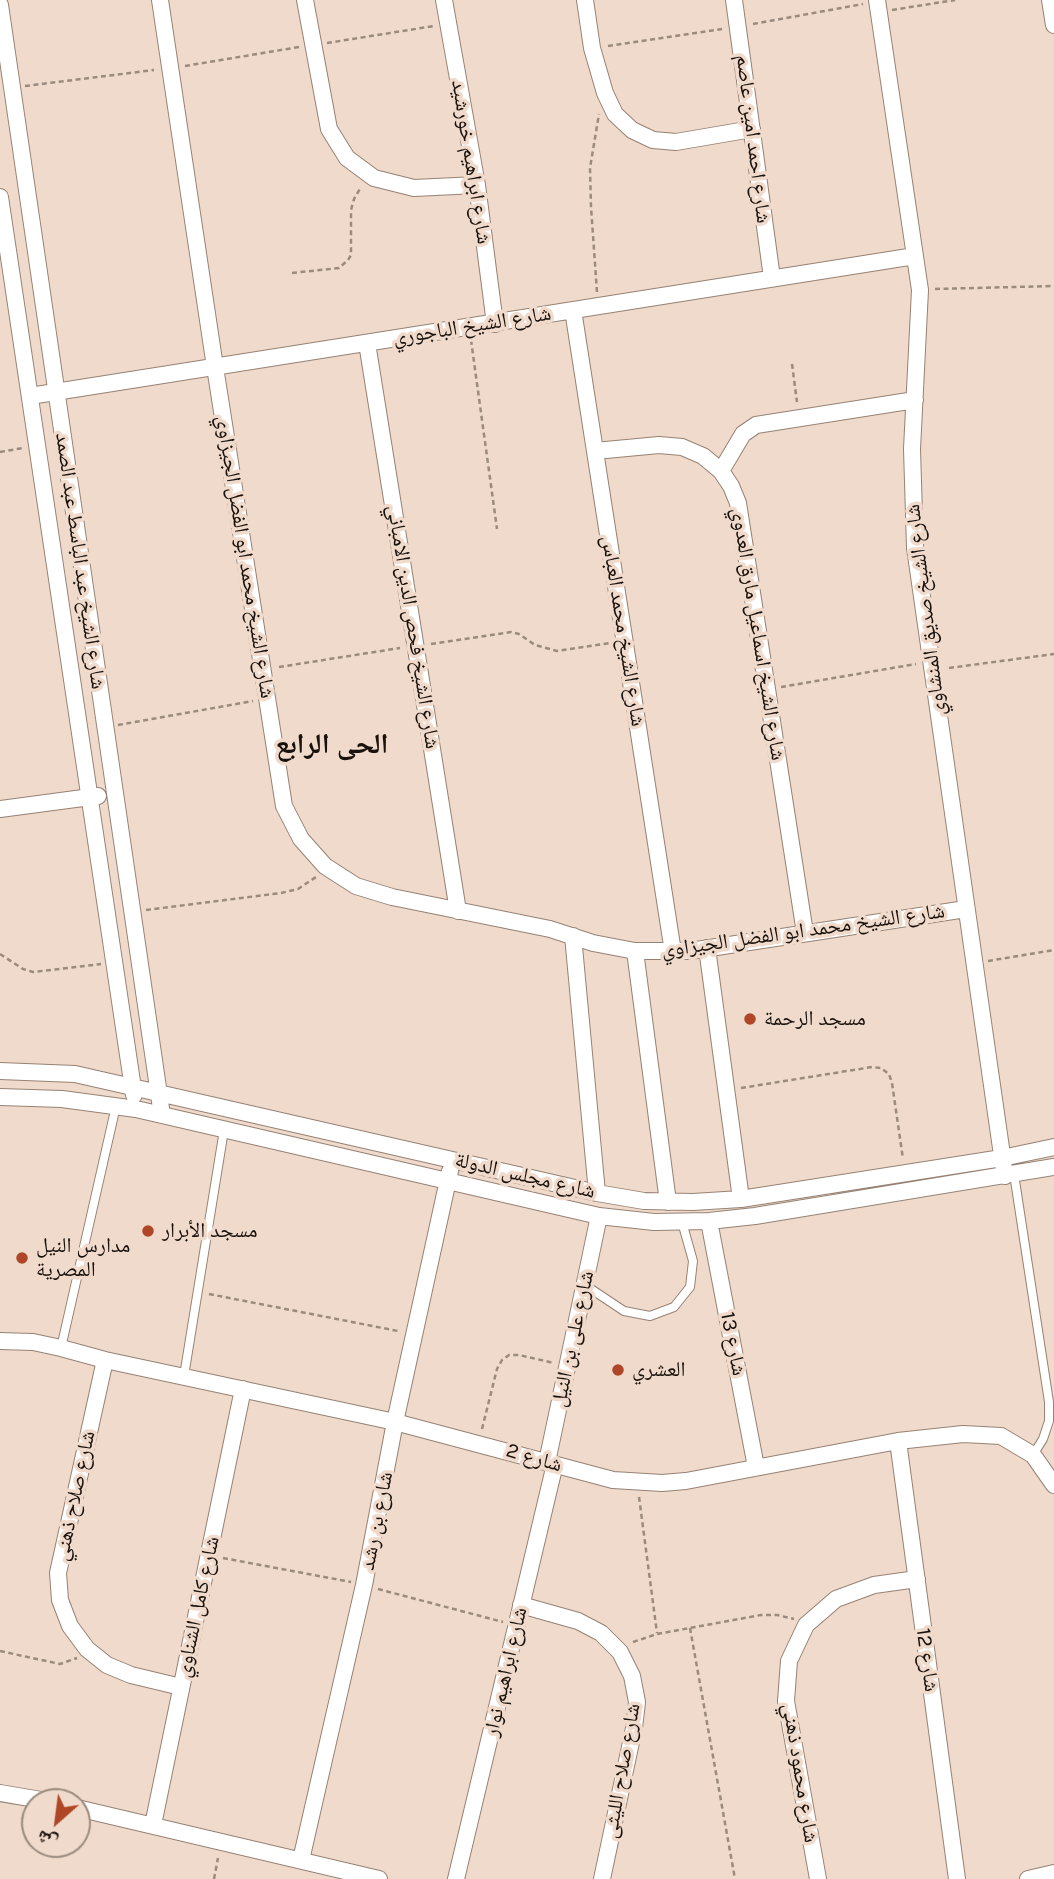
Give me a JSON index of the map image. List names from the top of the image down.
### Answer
{
  "streets": {
    "street": [
      "شارع احمد امين عاصم",
      "شارع ابراهيم خورشيد",
      "شارع الشيخ الباجوري",
      "شارع الشيخ محمد ابو الفضل الجيزاوي",
      "شارع الشيخ عبد الباسط عبد الصمد",
      "شارع الشيخ صديق المنشاوي",
      "شارع الشيخ فحص الدين الامباني",
      "شارع الشيخ محمد العباس",
      "شارع الشيخ اسماعيل مارق العدوي",
      "شارع مجلس الدولة",
      "شارع على بن النيل",
      "شارع 13",
      "شارع 2",
      "شارع صلاح ذهني",
      "شارع بن رشد",
      "شارع كامل الشناوي",
      "شارع 12",
      "شارع ابراهيم نوار",
      "شارع صلاح الليثى",
      "شارع محمود ذهني"
    ]
  },
  "crossings": [
    ["شارع احمد امين عاصم", "شارع الشيخ الباجوري"],
    ["شارع ابراهيم خورشيد", "شارع الشيخ الباجوري"],
    ["شارع الشيخ الباجوري", "شارع الشيخ محمد ابو الفضل الجيزاوي"],
    ["شارع الشيخ الباجوري", "شارع الشيخ عبد الباسط عبد الصمد"],
    ["شارع الشيخ الباجوري", "شارع الشيخ صديق المنشاوي"],
    ["شارع الشيخ الباجوري", "شارع الشيخ فحص الدين الامباني"],
    ["شارع الشيخ الباجوري", "شارع الشيخ محمد العباس"],
    ["شارع الشيخ محمد ابو الفضل الجيزاوي", "شارع الشيخ صديق المنشاوي"],
    ["شارع الشيخ محمد ابو الفضل الجيزاوي", "شارع الشيخ فحص الدين الامباني"],
    ["شارع الشيخ محمد ابو الفضل الجيزاوي", "شارع الشيخ محمد العباس"],
    ["شارع الشيخ محمد ابو الفضل الجيزاوي", "شارع الشيخ اسماعيل مارق العدوي"],
    ["شارع الشيخ عبد الباسط عبد الصمد", "شارع مجلس الدولة"],
    ["شارع الشيخ صديق المنشاوي", "شارع مجلس الدولة"],
    ["شارع الشيخ محمد العباس", "شارع الشيخ اسماعيل مارق العدوي"],
    ["شارع مجلس الدولة", "شارع على بن النيل"],
    ["شارع مجلس الدولة", "شارع 13"],
    ["شارع مجلس الدولة", "شارع بن رشد"],
    ["شارع على بن النيل", "شارع 2"],
    ["شارع على بن النيل", "شارع ابراهيم نوار"],
    ["شارع 13", "شارع 2"],
    ["شارع 2", "شارع صلاح ذهني"],
    ["شارع 2", "شارع بن رشد"],
    ["شارع 2", "شارع كامل الشناوي"],
    ["شارع 2", "شارع 12"],
    ["شارع 2", "شارع ابراهيم نوار"],
    ["شارع صلاح ذهني", "شارع كامل الشناوي"],
    ["شارع 12", "شارع محمود ذهني"],
    ["شارع ابراهيم نوار", "شارع صلاح الليثى"]
  ],
  "districts": ["الحى الرابع"],
  "places": [
    "مسجد الرحمة",
    "مسجد الأبرار",
    "مدارس النيل المصرية",
    "العشري"
  ],
  "north": "bottom left"
}
